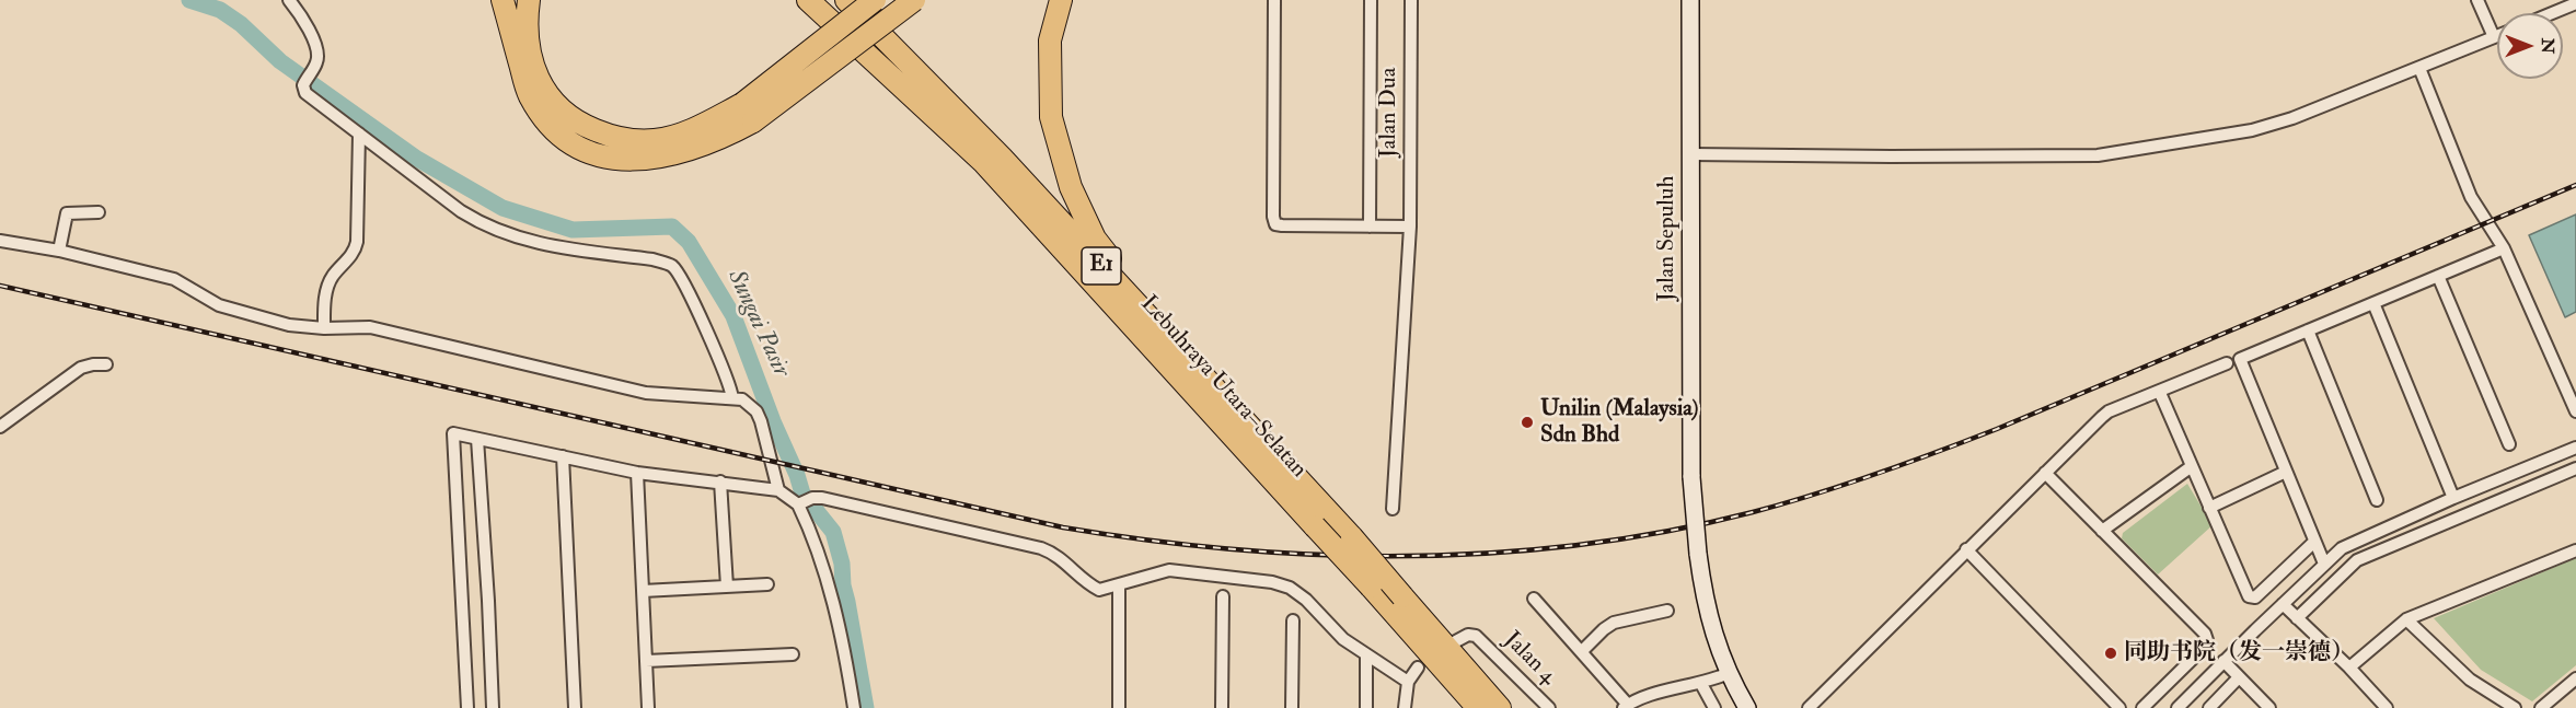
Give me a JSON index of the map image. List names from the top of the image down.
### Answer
{
  "streets": {
    "highway": ["E1", "Lebuhraya Utara–Selatan"],
    "main road": ["Jalan Sepuluh"],
    "street": ["Jalan Dua", "Jalan 4"]
  },
  "water": ["Sungai Pasir"],
  "places": ["Unilin (Malaysia) Sdn Bhd", "同助书院（发一崇德）"],
  "north": "right"
}
